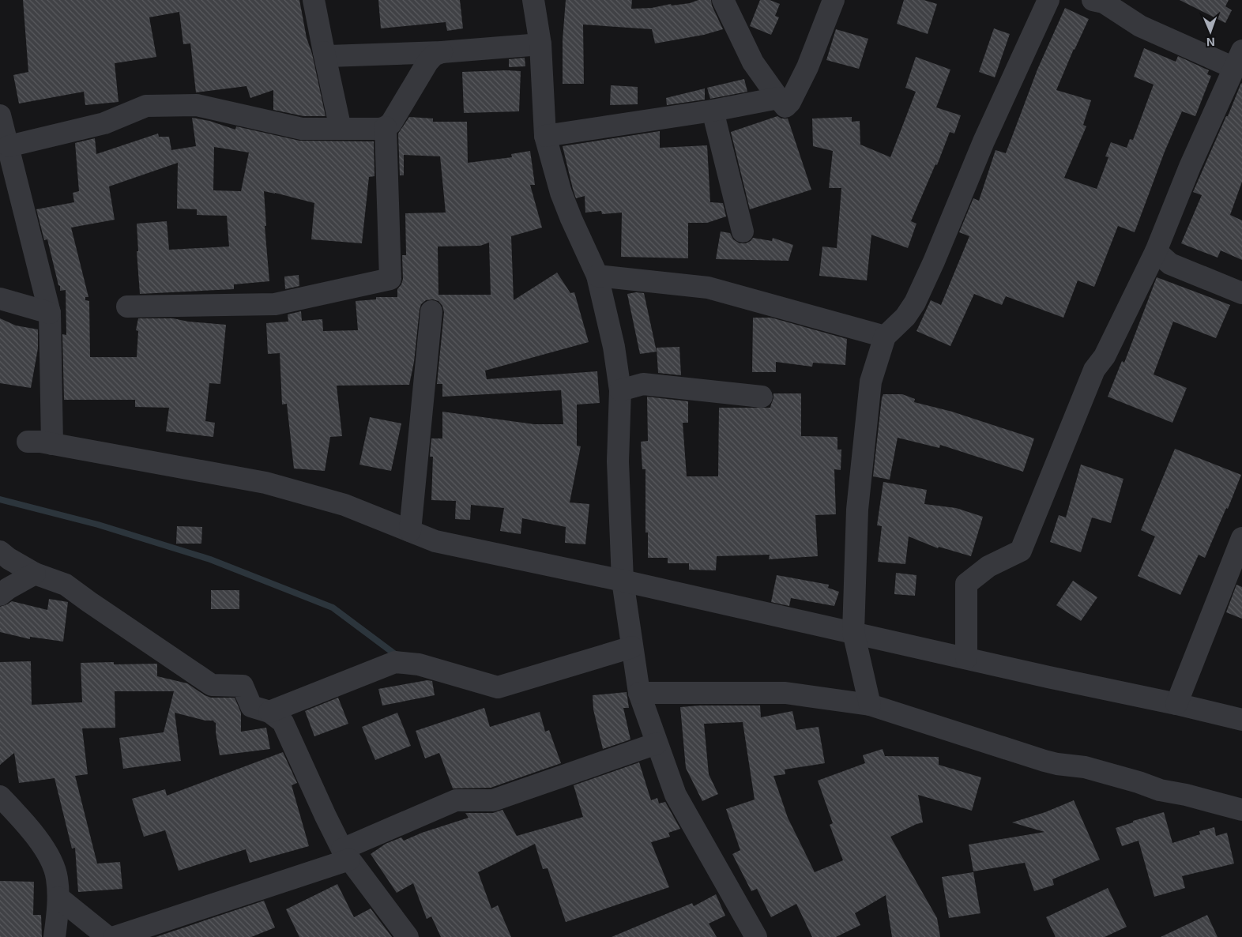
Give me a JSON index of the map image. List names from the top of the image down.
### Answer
{
  "north": "bottom"
}
